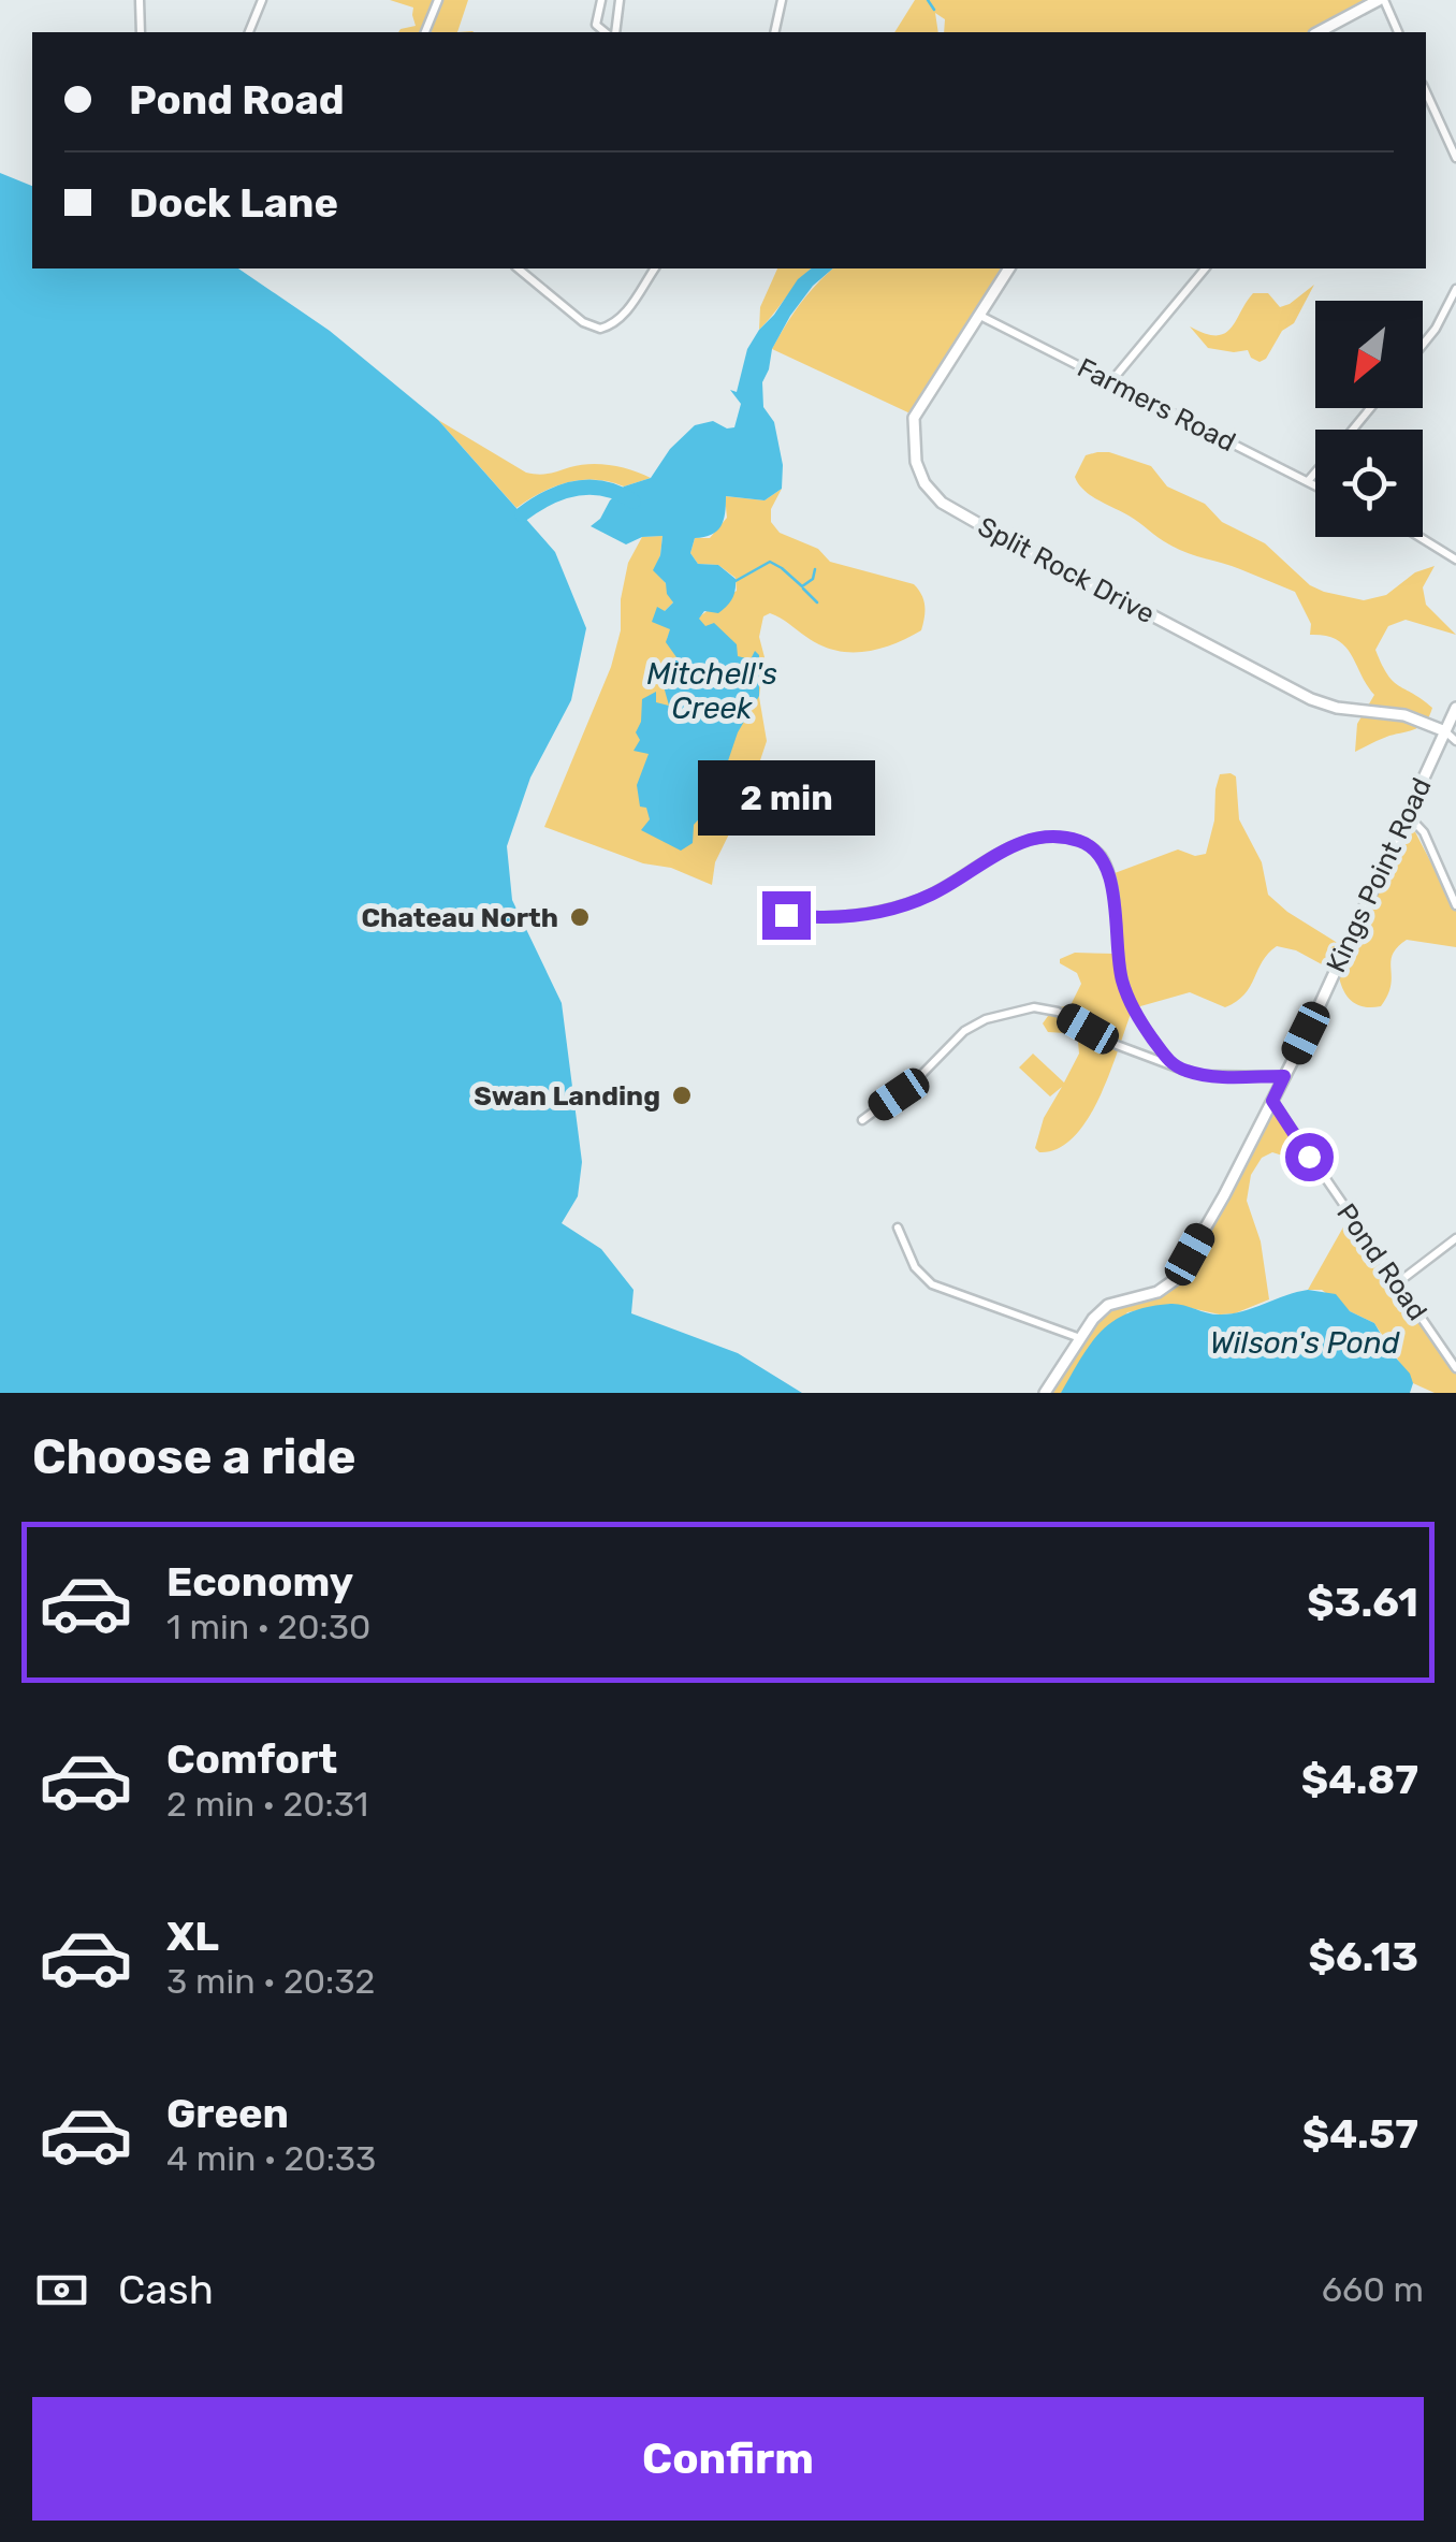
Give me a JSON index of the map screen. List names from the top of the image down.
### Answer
{
  "streets": {
    "street": [
      "Farmers Road",
      "Split Rock Drive",
      "Kings Point Road",
      "Pond Road"
    ]
  },
  "crossings": [
    ["Farmers Road", "Split Rock Drive"],
    ["Split Rock Drive", "Kings Point Road"],
    ["Kings Point Road", "Pond Road"]
  ],
  "water": ["Mitchell's Creek", "Wilson's Pond"],
  "places": ["Chateau North", "Swan Landing"],
  "north": "bottom left",
  "page": {
    "banner": ["Pond Road", "Dock Lane"],
    "bubble": "2 min",
    "heading": "Choose a ride",
    "list": [
      {
        "name": "Economy",
        "note": "1 min · 20:30",
        "value": "$3.61"
      },
      {
        "name": "Comfort",
        "note": "2 min · 20:31",
        "value": "$4.87"
      },
      {
        "name": "XL",
        "note": "3 min · 20:32",
        "value": "$6.13"
      },
      {
        "name": "Green",
        "note": "4 min · 20:33",
        "value": "$4.57"
      }
    ],
    "pay": ["Cash", "660 m"],
    "buttons": "Confirm"
  }
}
